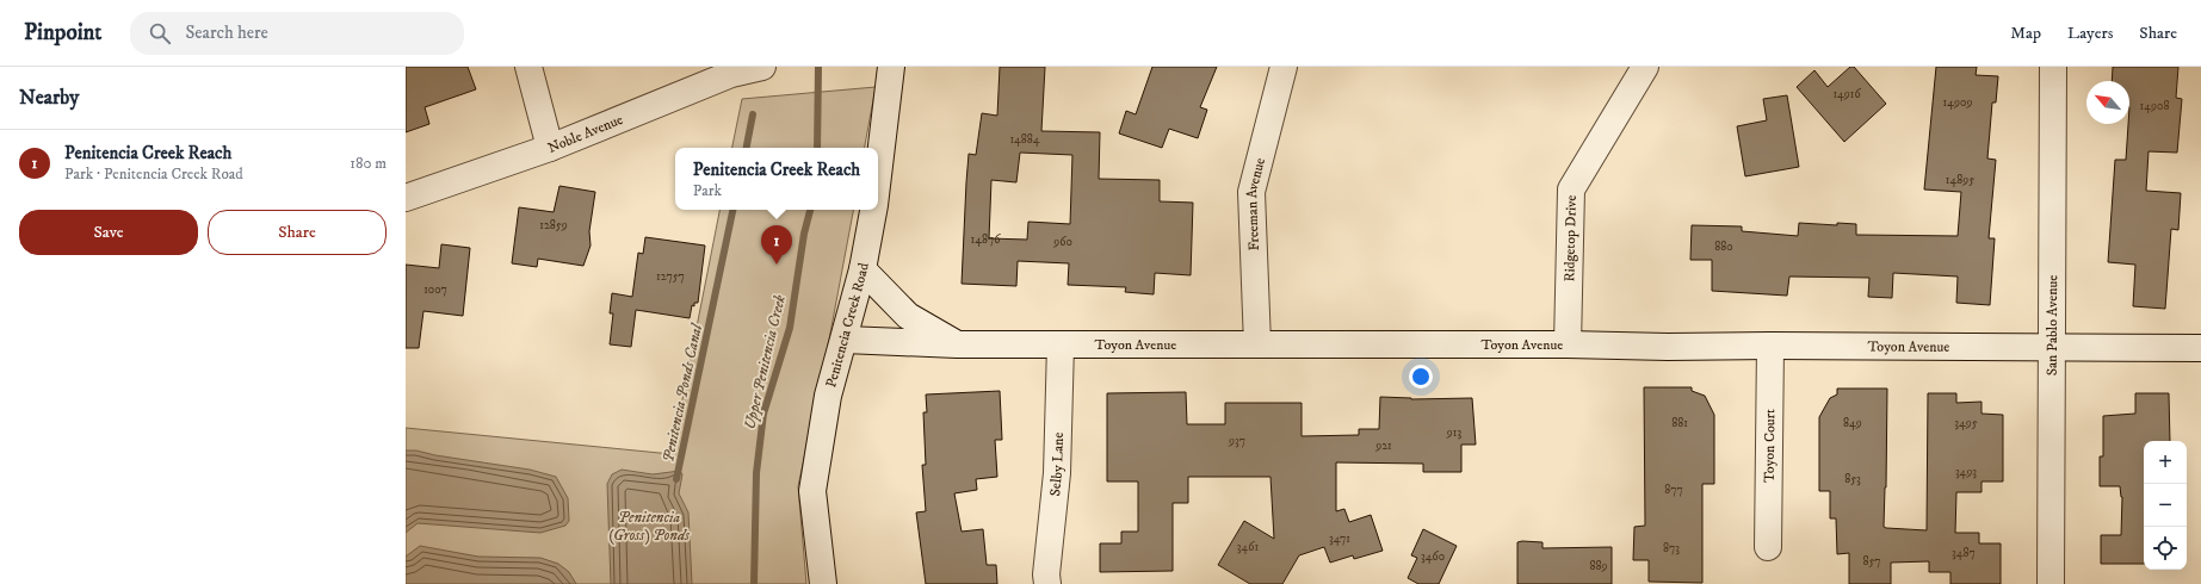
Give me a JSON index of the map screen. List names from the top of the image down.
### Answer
{
  "streets": {
    "street": [
      "Noble Avenue",
      "Freeman Avenue",
      "Ridgetop Drive",
      "Penitencia Creek Road",
      "San Pablo Avenue",
      "Toyon Avenue",
      "Toyon Court",
      "Selby Lane"
    ]
  },
  "crossings": [
    ["Freeman Avenue", "Toyon Avenue"],
    ["Ridgetop Drive", "Toyon Avenue"],
    ["Penitencia Creek Road", "Toyon Avenue"],
    ["San Pablo Avenue", "Toyon Avenue"],
    ["Toyon Avenue", "Toyon Court"],
    ["Toyon Avenue", "Selby Lane"]
  ],
  "water": ["Upper Penitencia Creek", "Penitencia Ponds Canal", "Penitencia (Gross) Ponds"],
  "house_numbers": [
    "14916",
    "14909",
    "14908",
    "14884",
    "14895",
    "12859",
    "14876",
    "960",
    "880",
    "12757",
    "1007",
    "881",
    "849",
    "3495",
    "913",
    "937",
    "921",
    "3493",
    "853",
    "877",
    "3471",
    "3461",
    "873",
    "3487",
    "3460",
    "857",
    "889"
  ],
  "north": "top left",
  "page": {
    "header": "Pinpoint",
    "search": "Search here",
    "nav": ["Map", "Layers", "Share"],
    "heading": "Nearby",
    "list": [
      {
        "mark": "1",
        "name": "Penitencia Creek Reach",
        "note": "Park · Penitencia Creek Road",
        "value": "180 m"
      }
    ],
    "popup": ["Penitencia Creek Reach", "Park"],
    "buttons": ["Save", "Share"],
    "pins": "1",
    "map_buttons": ["+", "−"]
  }
}
